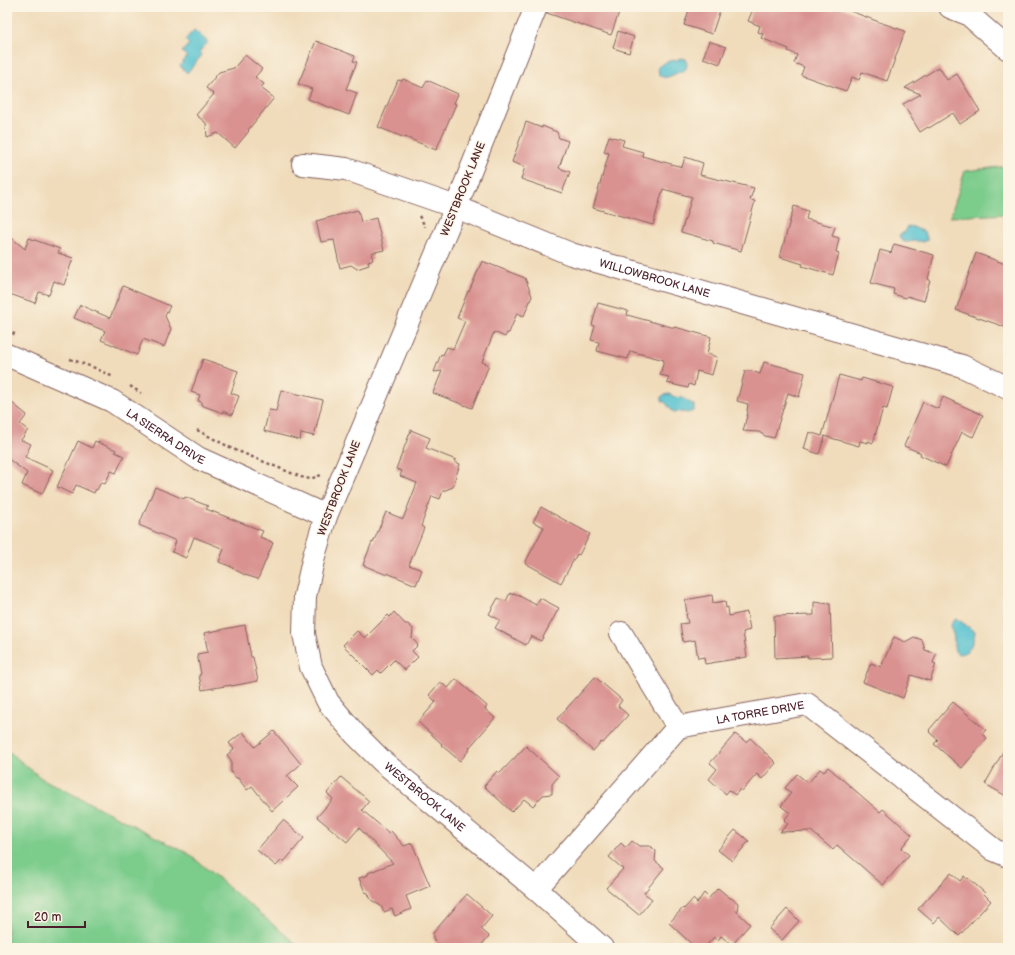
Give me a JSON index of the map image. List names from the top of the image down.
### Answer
{
  "streets": {
    "street": [
      "WESTBROOK LANE",
      "WILLOWBROOK LANE",
      "LA SIERRA DRIVE",
      "LA TORRE DRIVE"
    ]
  },
  "crossings": [
    ["WESTBROOK LANE", "WILLOWBROOK LANE"],
    ["WESTBROOK LANE", "LA SIERRA DRIVE"]
  ],
  "scale_bar": "20 m"
}
